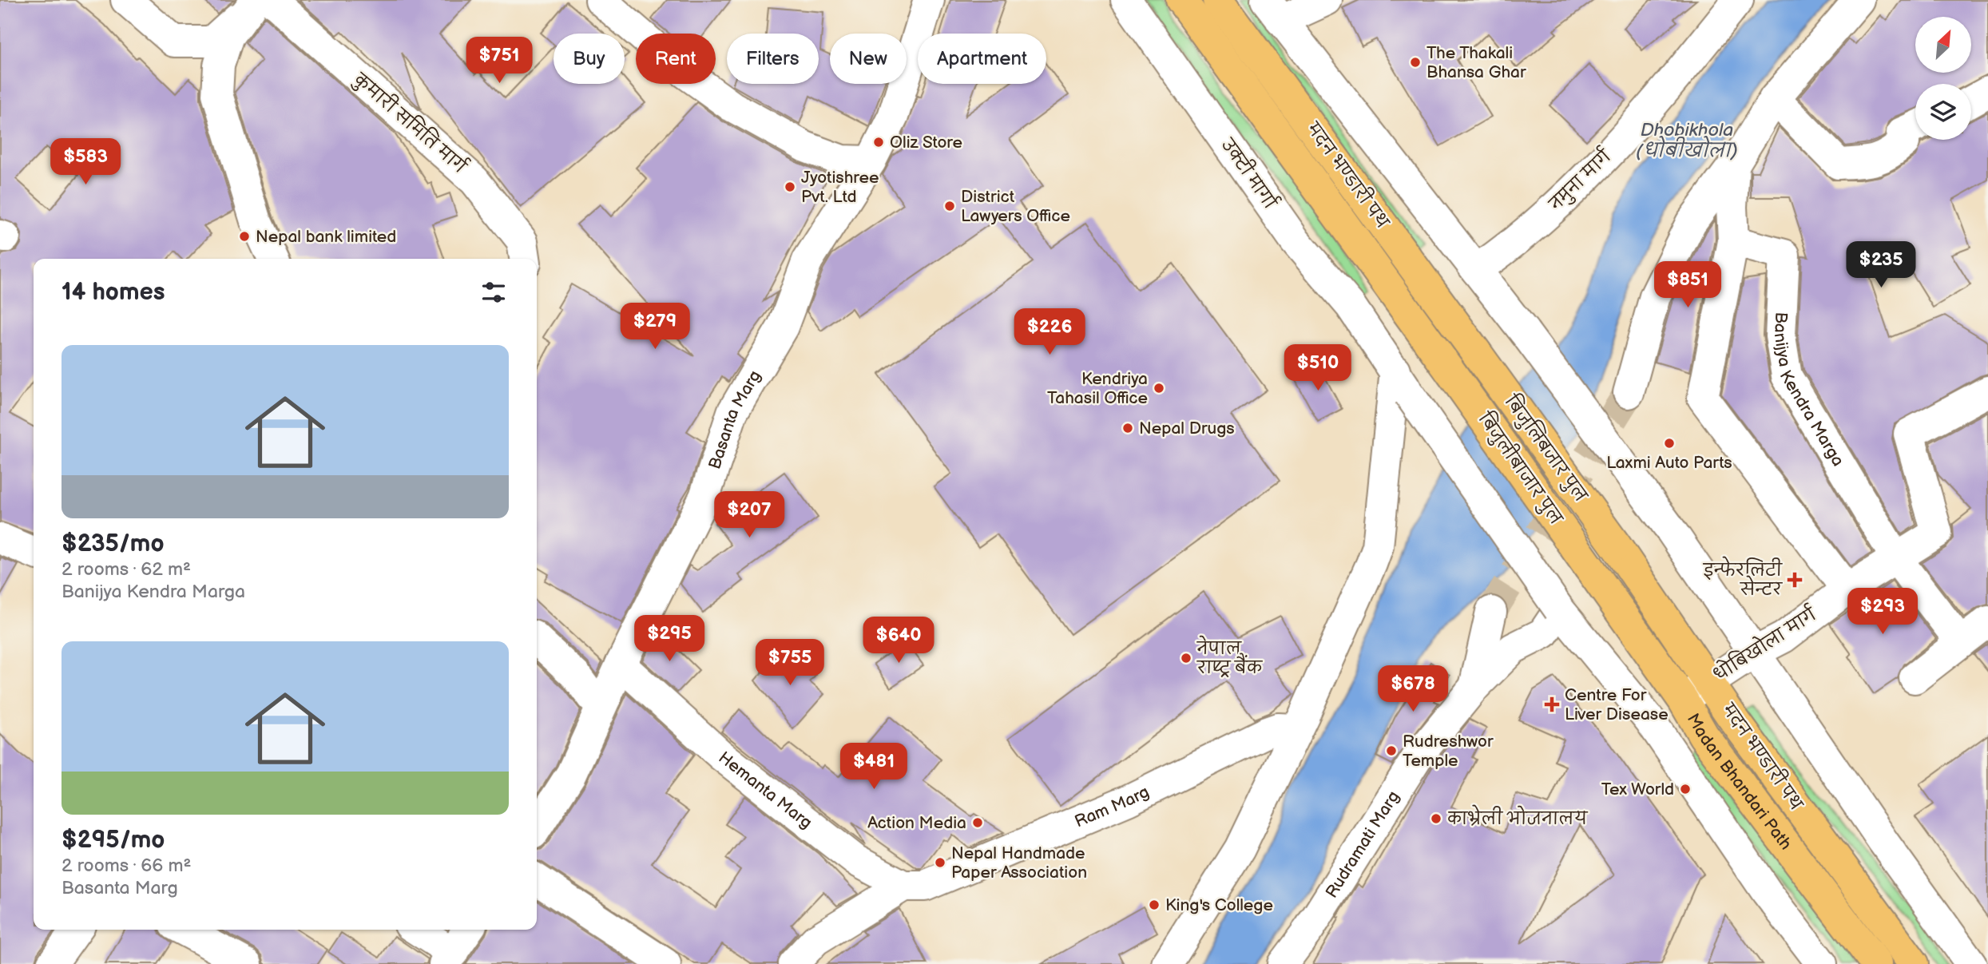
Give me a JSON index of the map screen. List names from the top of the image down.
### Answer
{
  "streets": {
    "highway": [
      "मदन भण्डारी पथ",
      "बिजुलिबजार पुल",
      "बिजुलीबाजार पुल",
      "Madan Bhandari Path"
    ],
    "street": [
      "कुमारी समिति मार्ग",
      "उक्टी मार्गा",
      "नमुना मार्ग",
      "Banijya Kendra Marga",
      "Basanta Marg",
      "धोबिखोला मार्ग",
      "Hemanta Marg",
      "Ram Marg",
      "Rudramati Marg"
    ]
  },
  "crossings": [
    ["उक्टी मार्गा", "धोबिखोला मार्ग"],
    ["उक्टी मार्गा", "Rudramati Marg"],
    ["मदन भण्डारी पथ", "बिजुलिबजार पुल"],
    ["मदन भण्डारी पथ", "बिजुलीबाजार पुल"],
    ["मदन भण्डारी पथ", "धोबिखोला मार्ग"],
    ["Banijya Kendra Marga", "धोबिखोला मार्ग"],
    ["Basanta Marg", "Hemanta Marg"],
    ["बिजुलीबाजार पुल", "Madan Bhandari Path"],
    ["धोबिखोला मार्ग", "Madan Bhandari Path"],
    ["Hemanta Marg", "Ram Marg"]
  ],
  "water": ["Dhobikhola (धोबीखोला)"],
  "places": {
    "other": [
      "The Thakali Bhansa Ghar",
      "Oliz Store",
      "Jyotishree Pvt. Ltd",
      "District Lawyers Office",
      "Nepal bank limited",
      "Kendriya Tahasil Office",
      "Nepal Drugs",
      "Laxmi Auto Parts",
      "नेपाल राष्ट्र बैंक",
      "Rudreshwor Temple",
      "Tex World",
      "काभ्रेली भोजनालय",
      "Action Media",
      "Nepal Handmade Paper Association",
      "King's College"
    ],
    "health": ["इन्फेरलिटी सेन्टर", "Centre For Liver Disease"]
  },
  "north": "top right",
  "page": {
    "chip": [
      "Buy",
      "Rent",
      "Filters",
      "New",
      "Apartment"
    ],
    "price": [
      "$751",
      "$583",
      "$235",
      "$851",
      "$279",
      "$226",
      "$510",
      "$207",
      "$293",
      "$295",
      "$640",
      "$755",
      "$678",
      "$481"
    ],
    "heading": "14 homes",
    "list": [
      {
        "name": "$235/mo",
        "note": "2 rooms · 62 m² · Banijya Kendra Marga"
      },
      {
        "name": "$295/mo",
        "note": "2 rooms · 66 m² · Basanta Marg"
      }
    ]
  }
}
